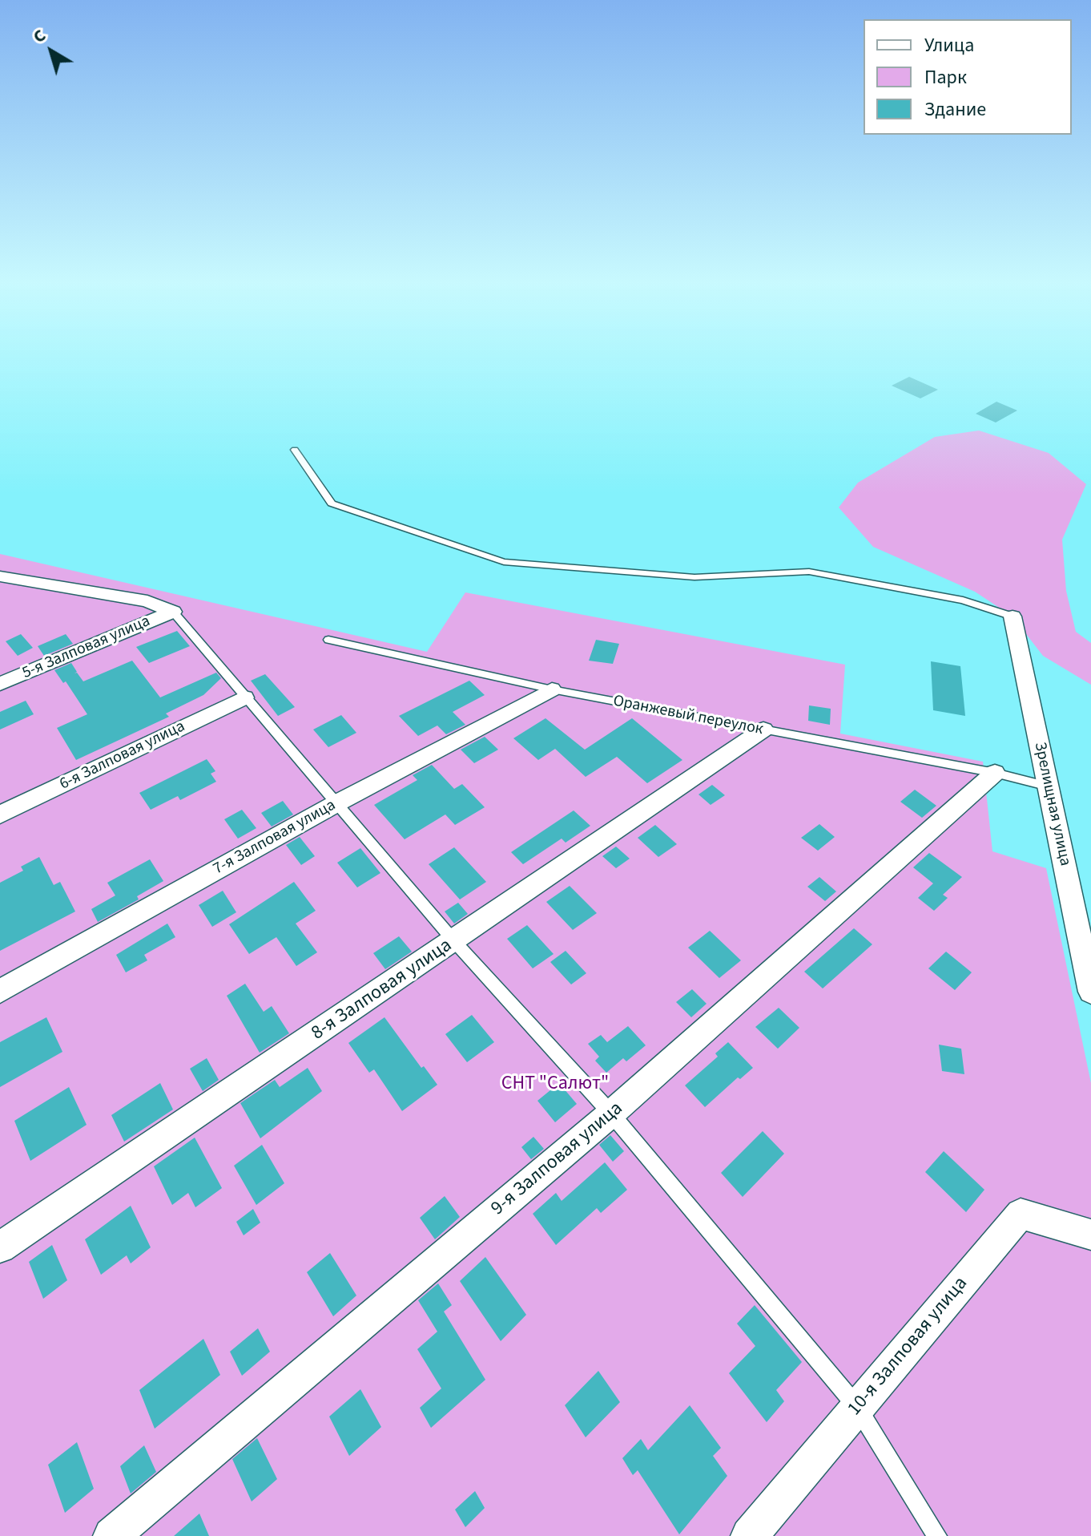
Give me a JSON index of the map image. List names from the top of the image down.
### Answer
{
  "streets": {
    "street": [
      "5-я Залповая улица",
      "6-я Залповая улица",
      "Зрелищная улица",
      "7-я Залповая улица",
      "8-я Залповая улица",
      "9-я Залповая улица",
      "10-я Залповая улица"
    ],
    "lane": ["Оранжевый переулок"]
  },
  "crossings": [
    ["Оранжевый переулок", "Зрелищная улица"],
    ["Оранжевый переулок", "7-я Залповая улица"],
    ["Оранжевый переулок", "8-я Залповая улица"],
    ["Оранжевый переулок", "9-я Залповая улица"]
  ],
  "parks": ["СНТ \"Салют\""],
  "legend": ["Улица", "Парк", "Здание"],
  "north": "top left"
}
